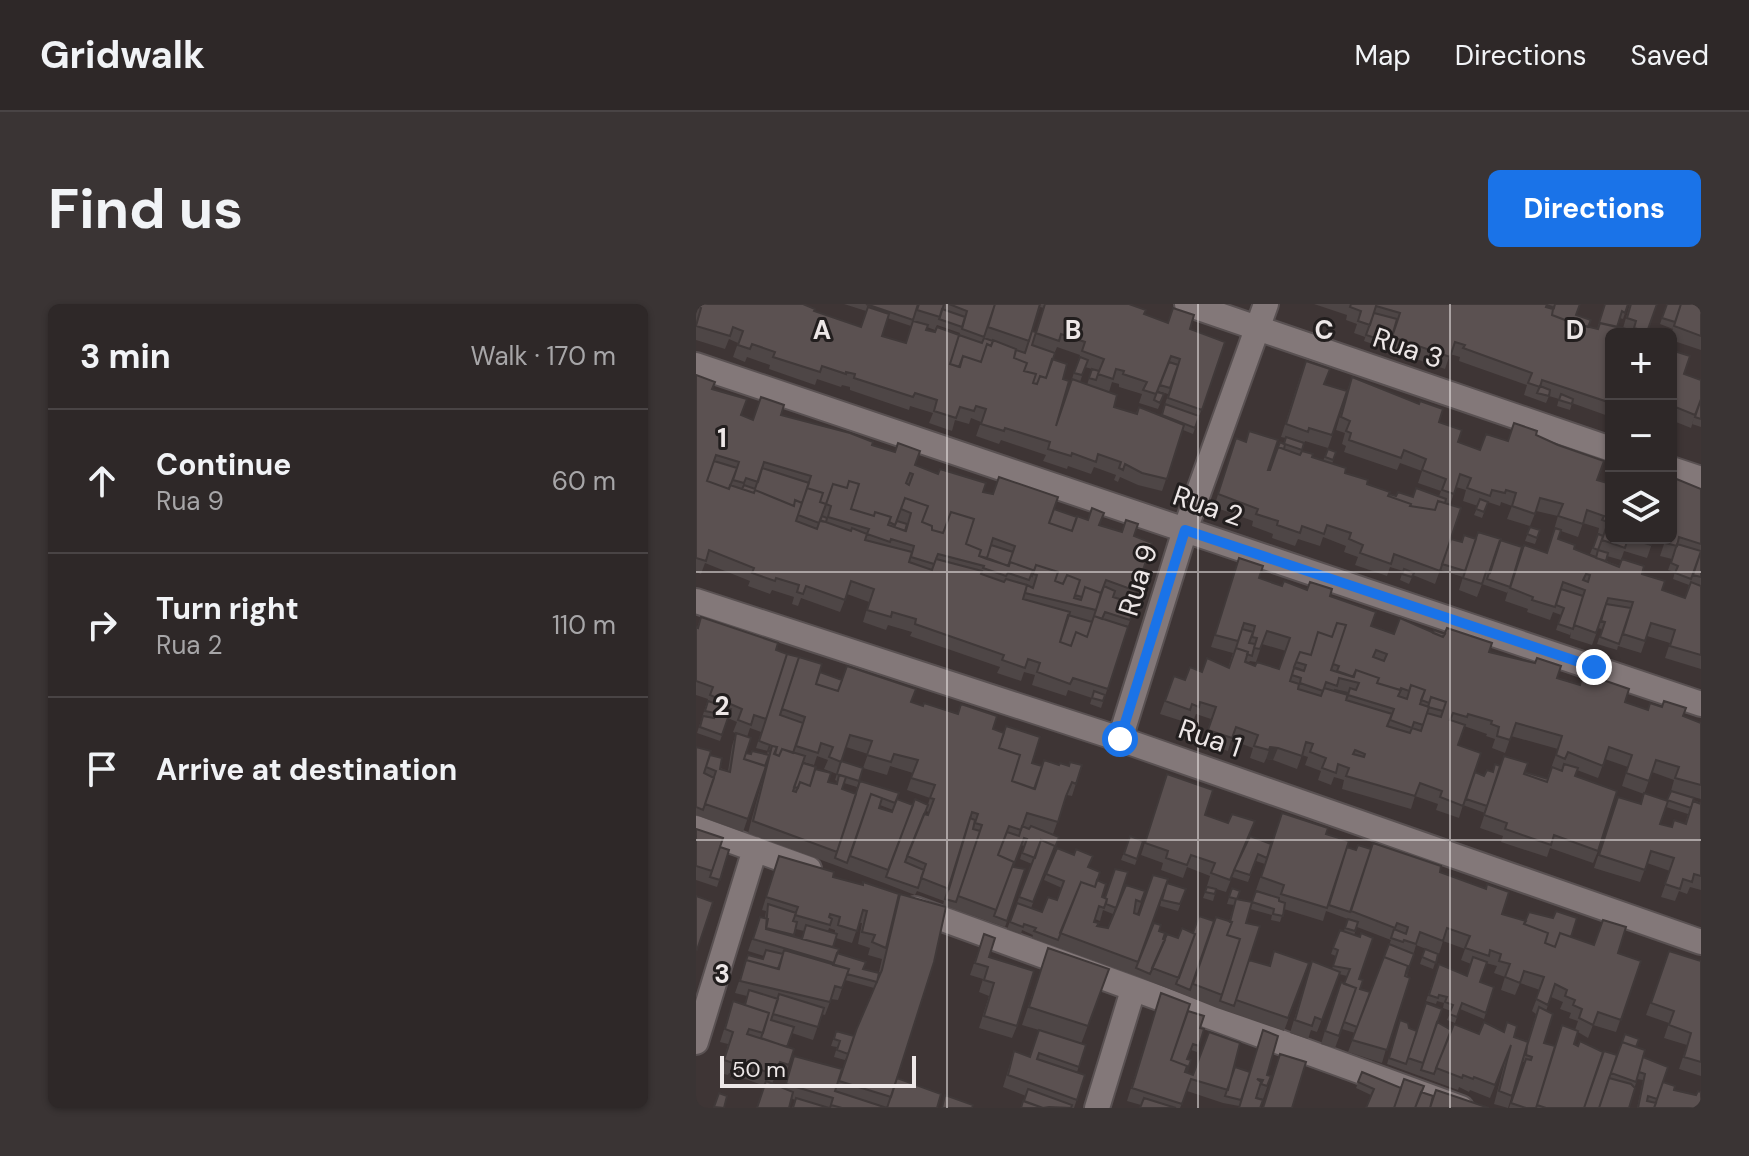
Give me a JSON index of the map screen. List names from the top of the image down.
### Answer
{
  "streets": {
    "street": [
      "Rua 3",
      "Rua 2",
      "Rua 9",
      "Rua 1"
    ]
  },
  "crossings": [
    ["Rua 3", "Rua 9"],
    ["Rua 2", "Rua 9"],
    ["Rua 9", "Rua 1"]
  ],
  "scale_bar": "50 m",
  "page": {
    "header": "Gridwalk",
    "nav": ["Map", "Directions", "Saved"],
    "buttons": "Directions",
    "title": "Find us",
    "heading": ["3 min", "Walk · 170 m"],
    "map_buttons": ["+", "−"],
    "list": [
      ["Continue", "Rua 9", "60 m"],
      ["Turn right", "Rua 2", "110 m"],
      "Arrive at destination"
    ],
    "scale": "50 m"
  },
  "grid": {
    "columns": [
      "A",
      "B",
      "C",
      "D"
    ],
    "rows": ["1", "2", "3"]
  }
}
